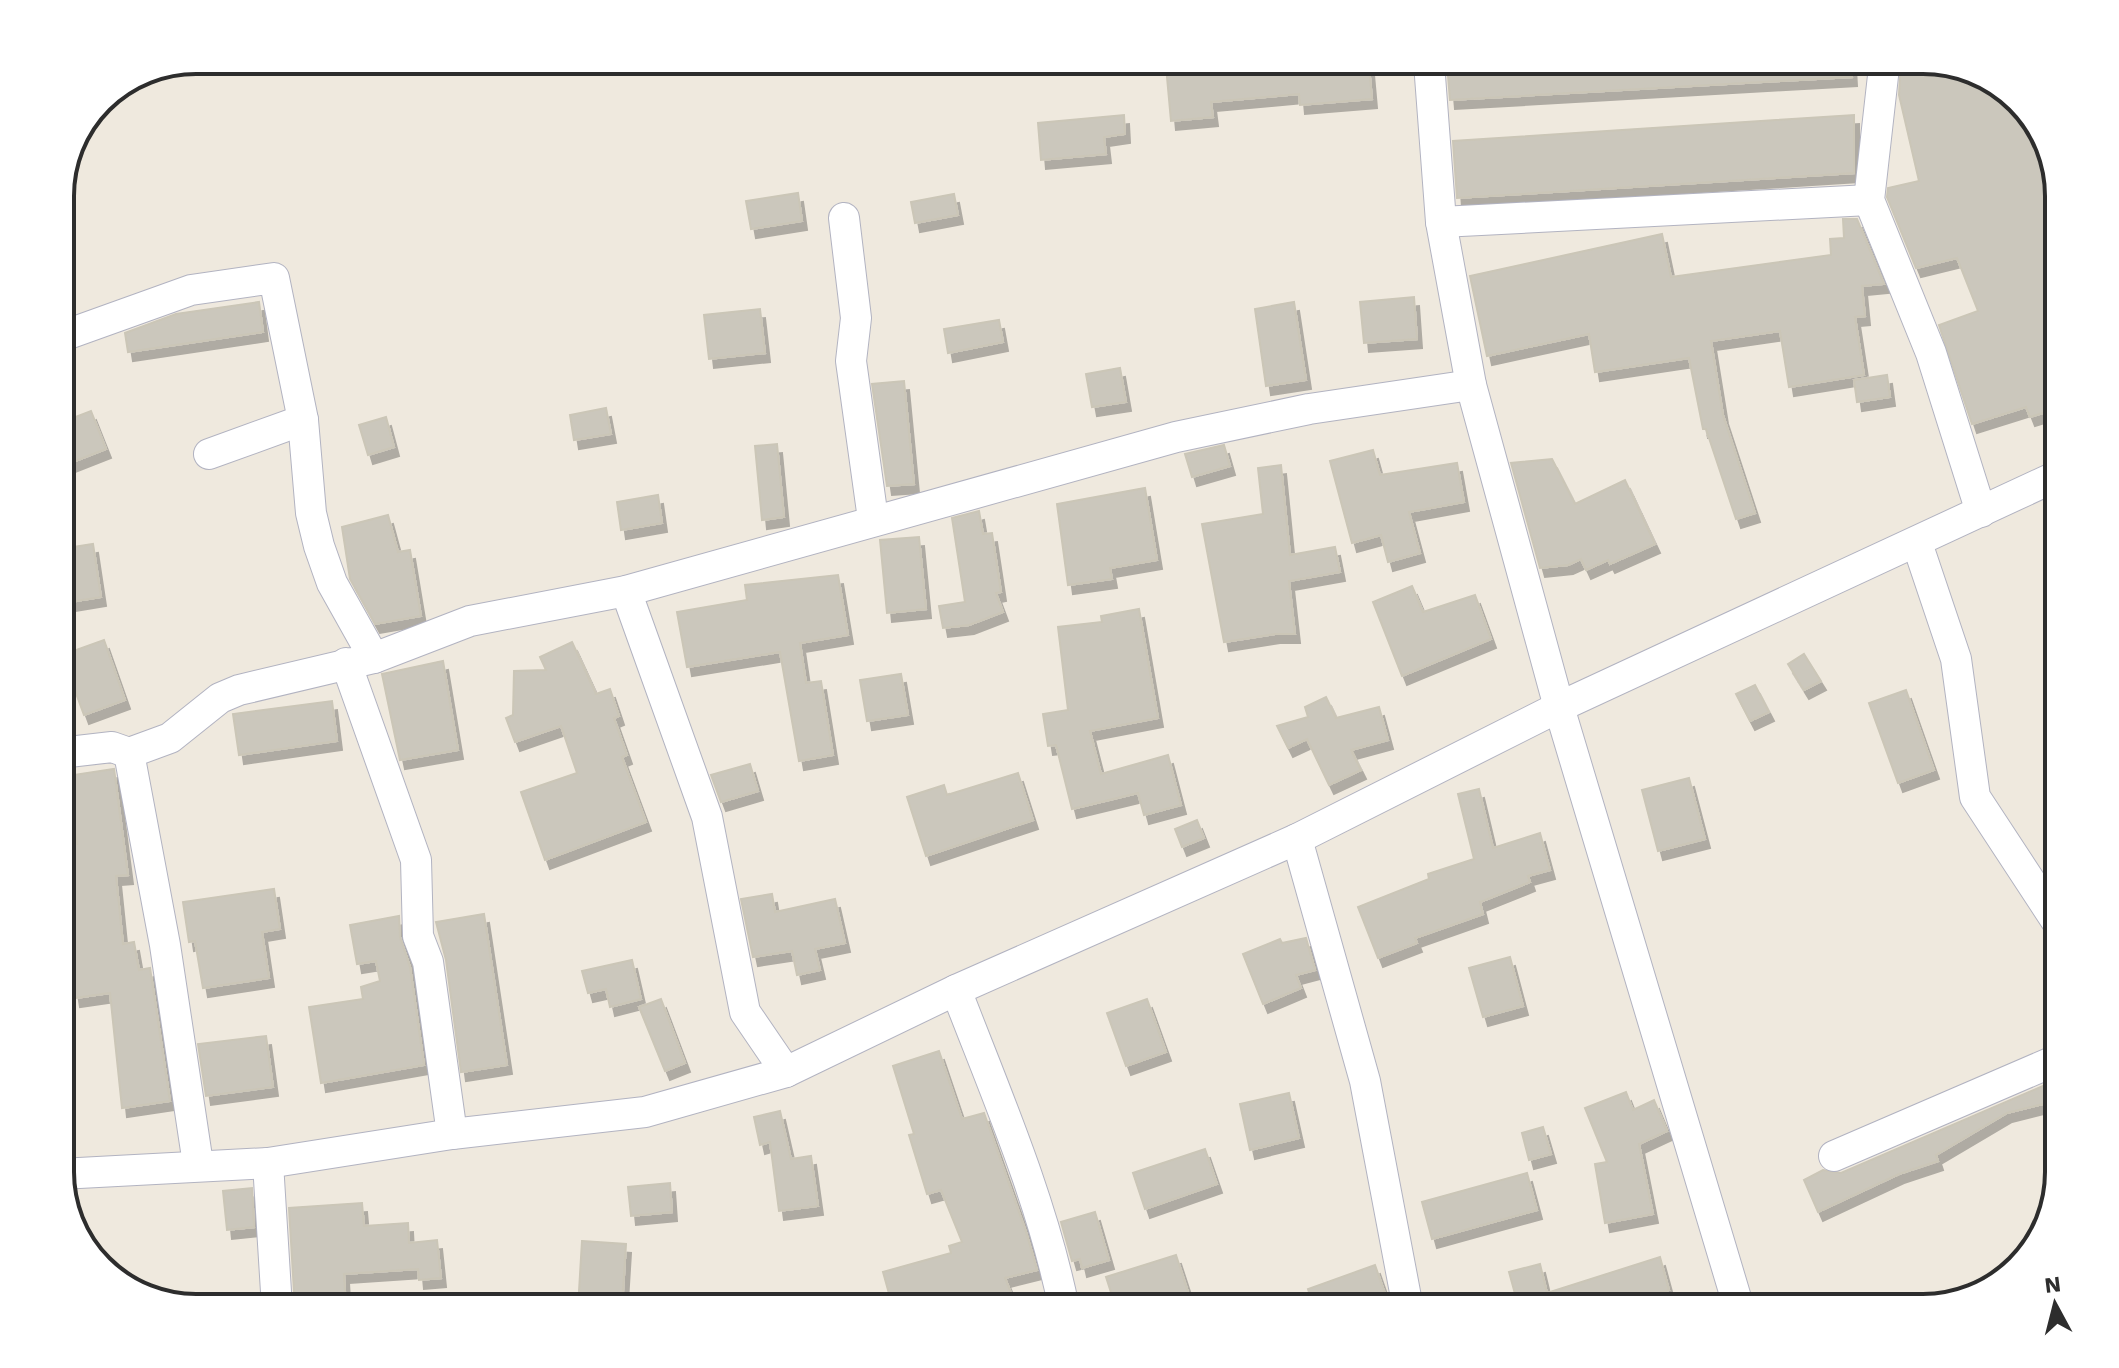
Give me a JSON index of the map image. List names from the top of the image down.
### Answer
{
  "north": "top"
}
